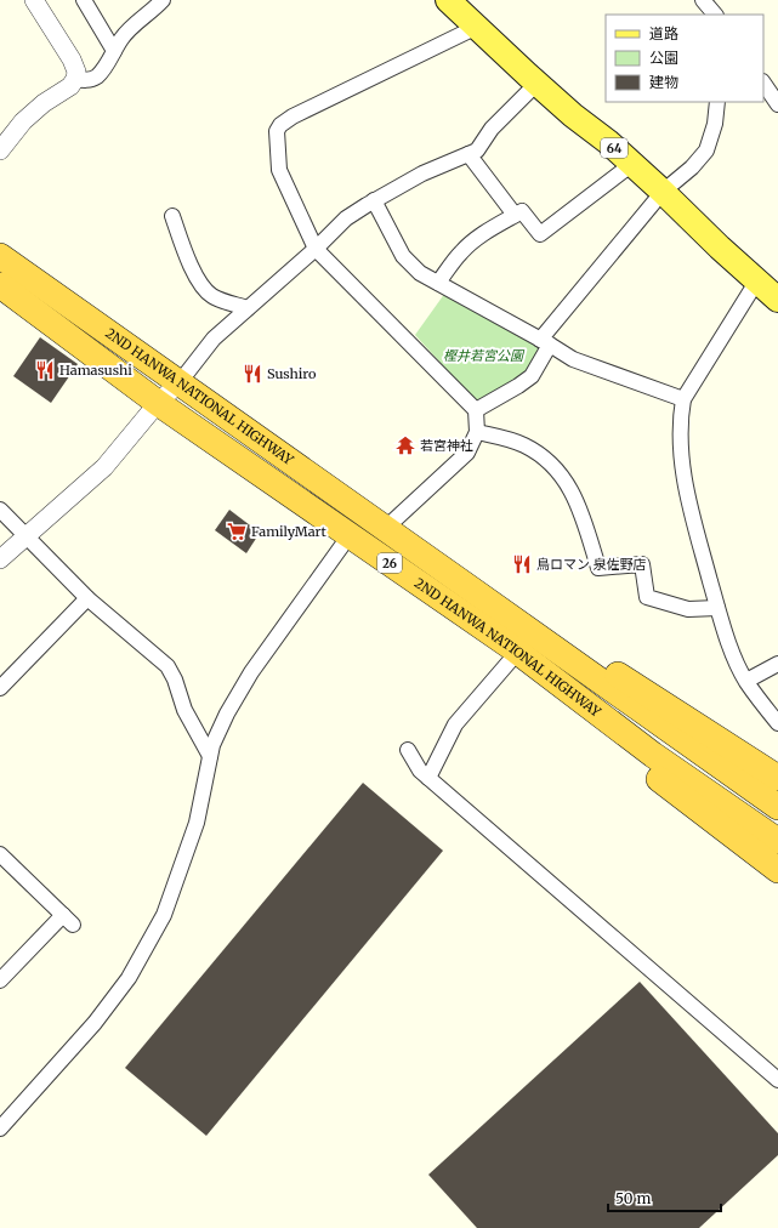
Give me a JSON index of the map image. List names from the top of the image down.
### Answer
{
  "streets": {
    "highway": ["2ND HANWA NATIONAL HIGHWAY", "26"],
    "main road": ["64"]
  },
  "parks": ["樫井若宮公園"],
  "places": {
    "restaurant": ["Hamasushi", "Sushiro", "鳥ロマン 泉佐野店"],
    "temple": ["若宮神社"],
    "supermarket": ["FamilyMart"]
  },
  "legend": ["道路", "公園", "建物"],
  "scale_bar": "50 m"
}
